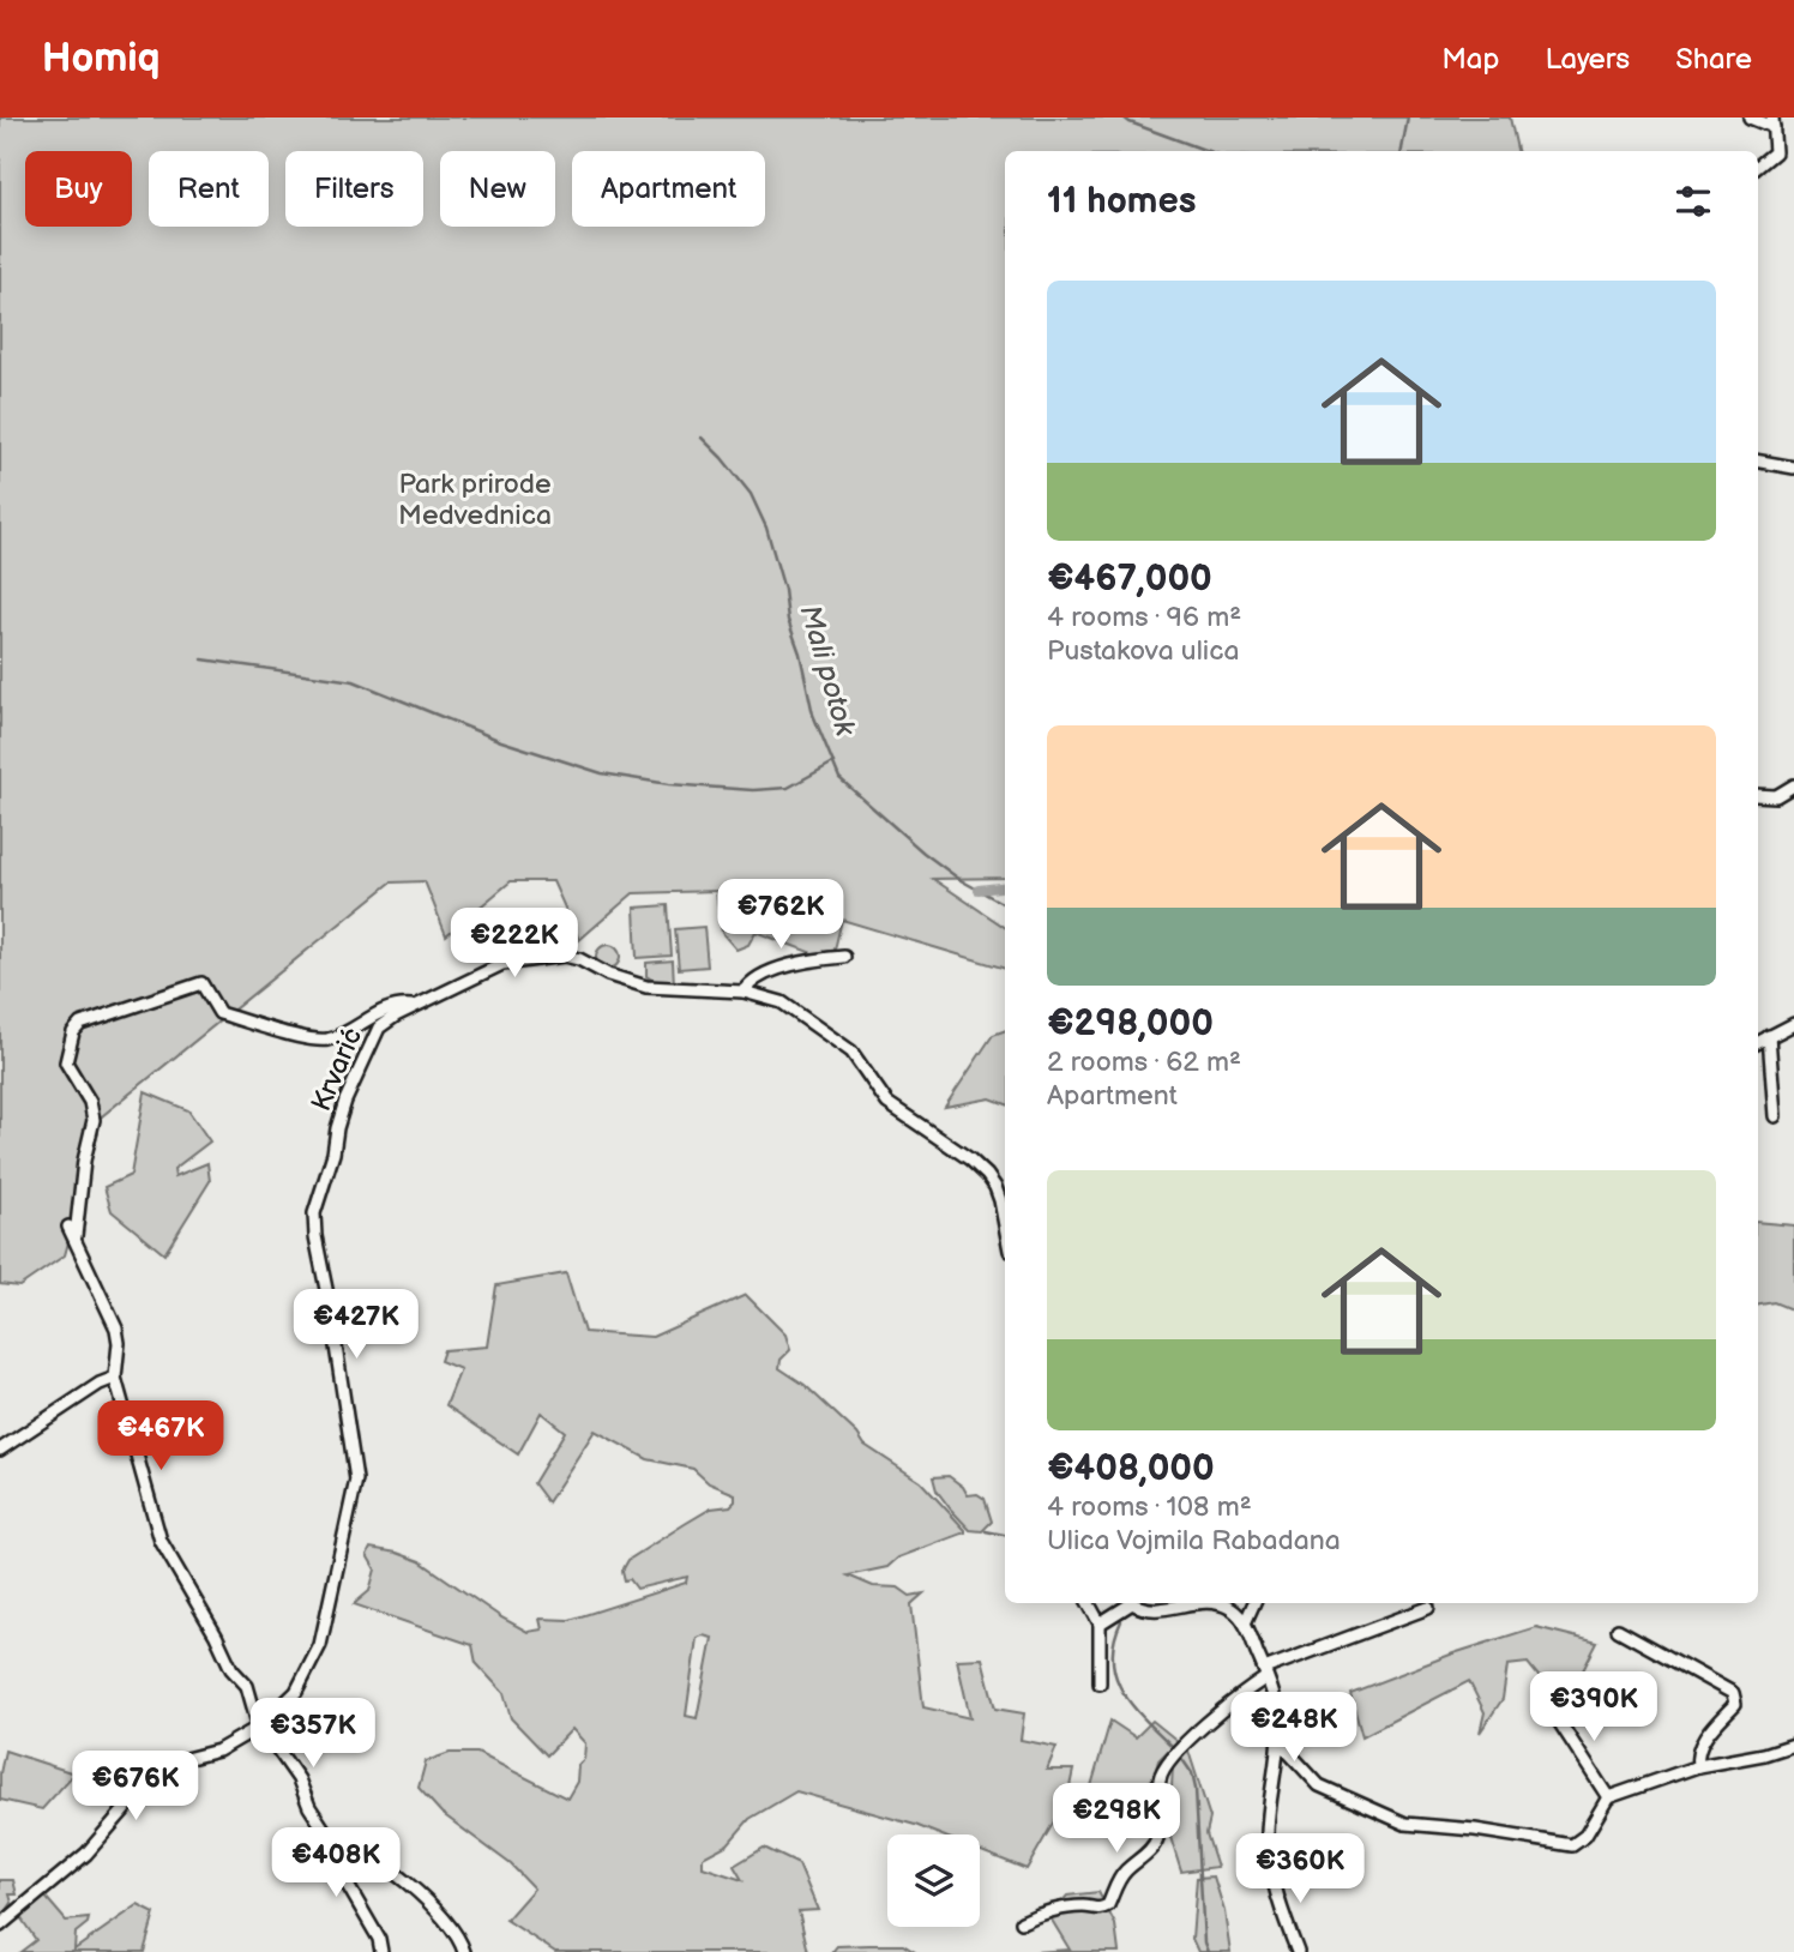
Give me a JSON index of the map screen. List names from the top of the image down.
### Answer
{
  "streets": {
    "street": ["Krvarić"]
  },
  "water": ["Mali potok"],
  "parks": ["Park prirode Medvednica"],
  "page": {
    "header": "Homiq",
    "nav": ["Map", "Layers", "Share"],
    "chip": [
      "Buy",
      "Rent",
      "Filters",
      "New",
      "Apartment"
    ],
    "heading": "11 homes",
    "list": [
      {
        "name": "€467,000",
        "note": "4 rooms · 96 m² · Pustakova ulica"
      },
      {
        "name": "€298,000",
        "note": "2 rooms · 62 m² · Apartment"
      },
      {
        "name": "€408,000",
        "note": "4 rooms · 108 m² · Ulica Vojmila Rabadana"
      }
    ],
    "price": [
      "€762K",
      "€222K",
      "€427K",
      "€467K",
      "€390K",
      "€248K",
      "€357K",
      "€676K",
      "€298K",
      "€408K",
      "€360K"
    ]
  }
}
